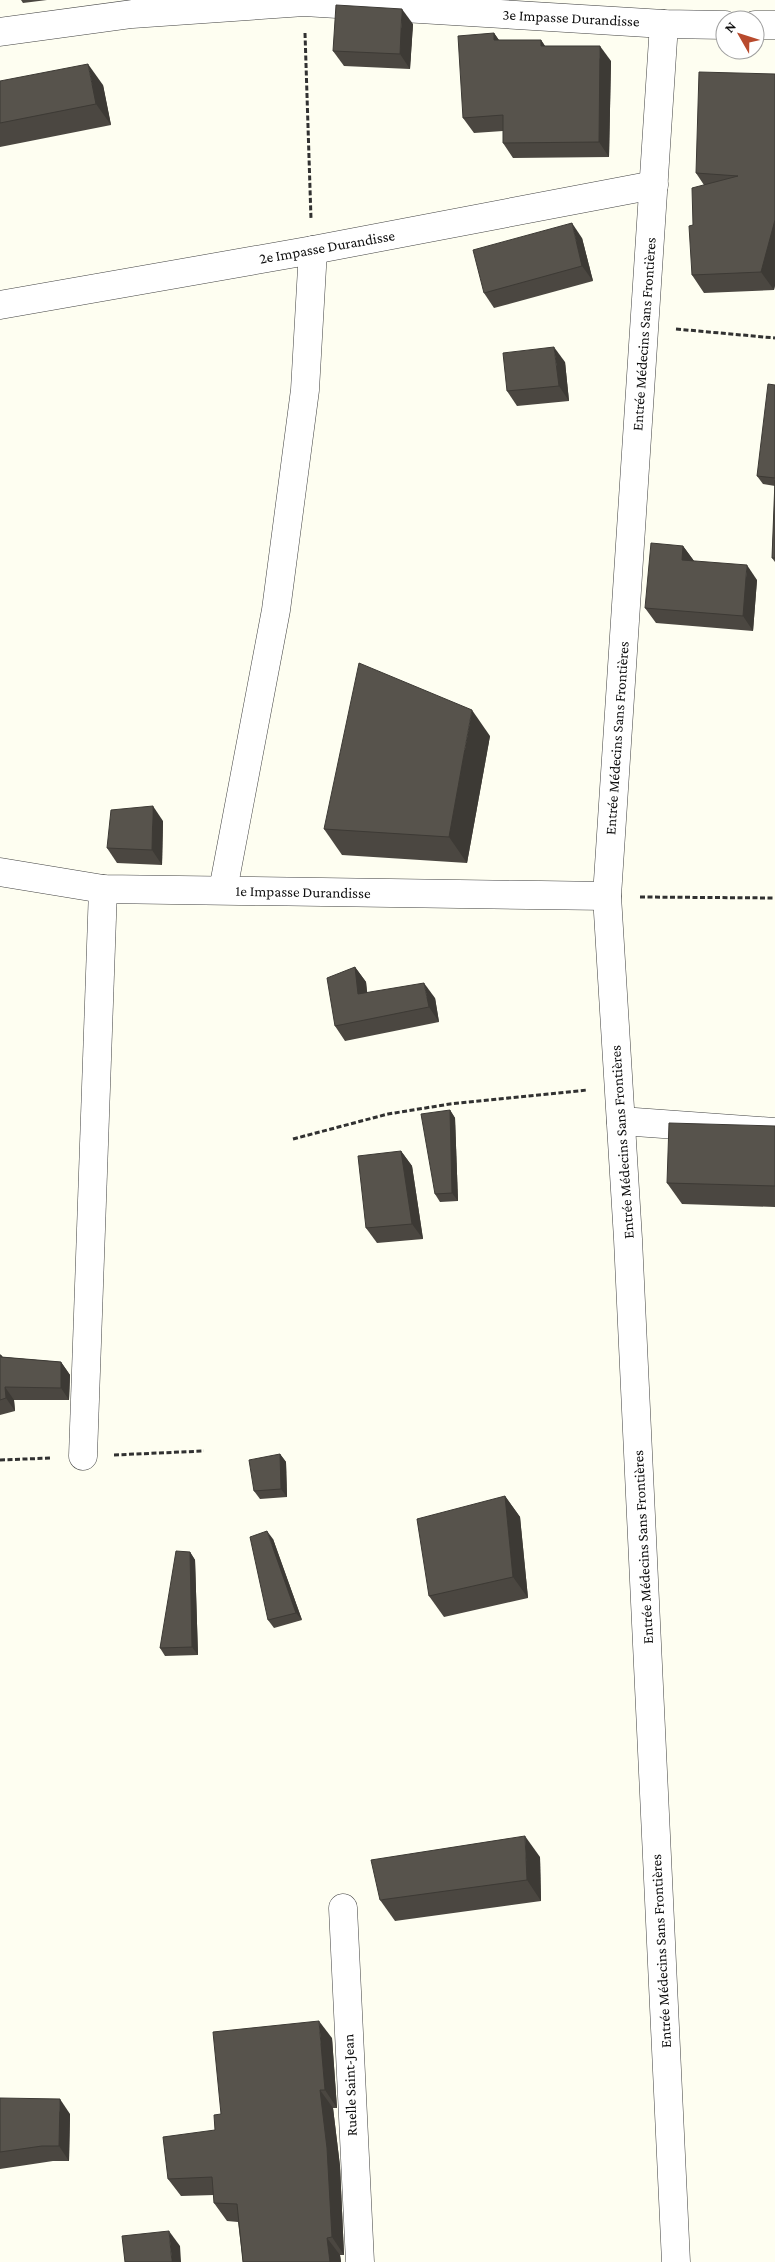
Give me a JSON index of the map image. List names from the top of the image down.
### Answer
{
  "streets": {
    "street": [
      "3e Impasse Durandisse",
      "2e Impasse Durandisse",
      "Entrée Médecins Sans Frontières",
      "1e Impasse Durandisse",
      "Ruelle Saint-Jean"
    ]
  },
  "crossings": [
    ["3e Impasse Durandisse", "Entrée Médecins Sans Frontières"],
    ["2e Impasse Durandisse", "Entrée Médecins Sans Frontières"],
    ["Entrée Médecins Sans Frontières", "1e Impasse Durandisse"]
  ],
  "north": "top left"
}
